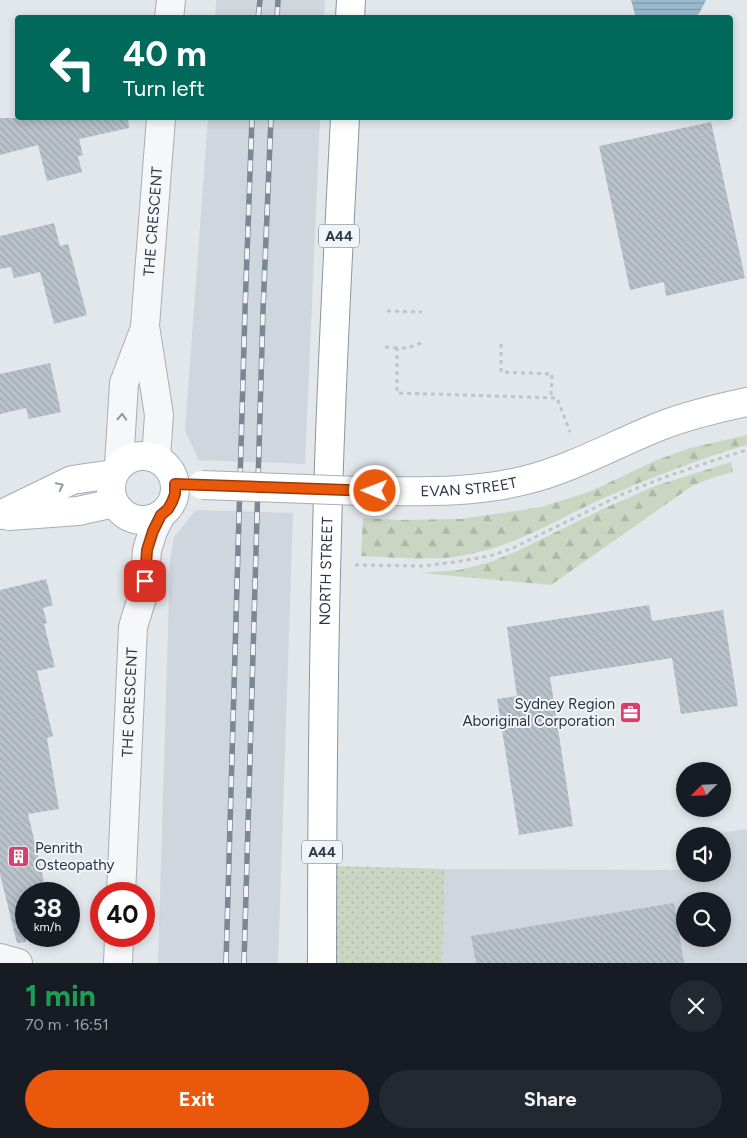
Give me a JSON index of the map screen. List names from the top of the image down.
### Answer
{
  "streets": {
    "main road": ["A44", "EVAN STREET", "NORTH STREET"],
    "street": ["THE CRESCENT"]
  },
  "crossings": [
    ["THE CRESCENT", "EVAN STREET"]
  ],
  "places": {
    "office": ["Sydney Region Aboriginal Corporation"],
    "building": ["Penrith Osteopathy"]
  },
  "north": "bottom left",
  "page": {
    "turn": ["40 m", "Turn left"],
    "speed": "38 km/h",
    "limit": "40",
    "heading": ["1 min", "70 m · 16:51"],
    "buttons": ["Exit", "Share"]
  }
}
